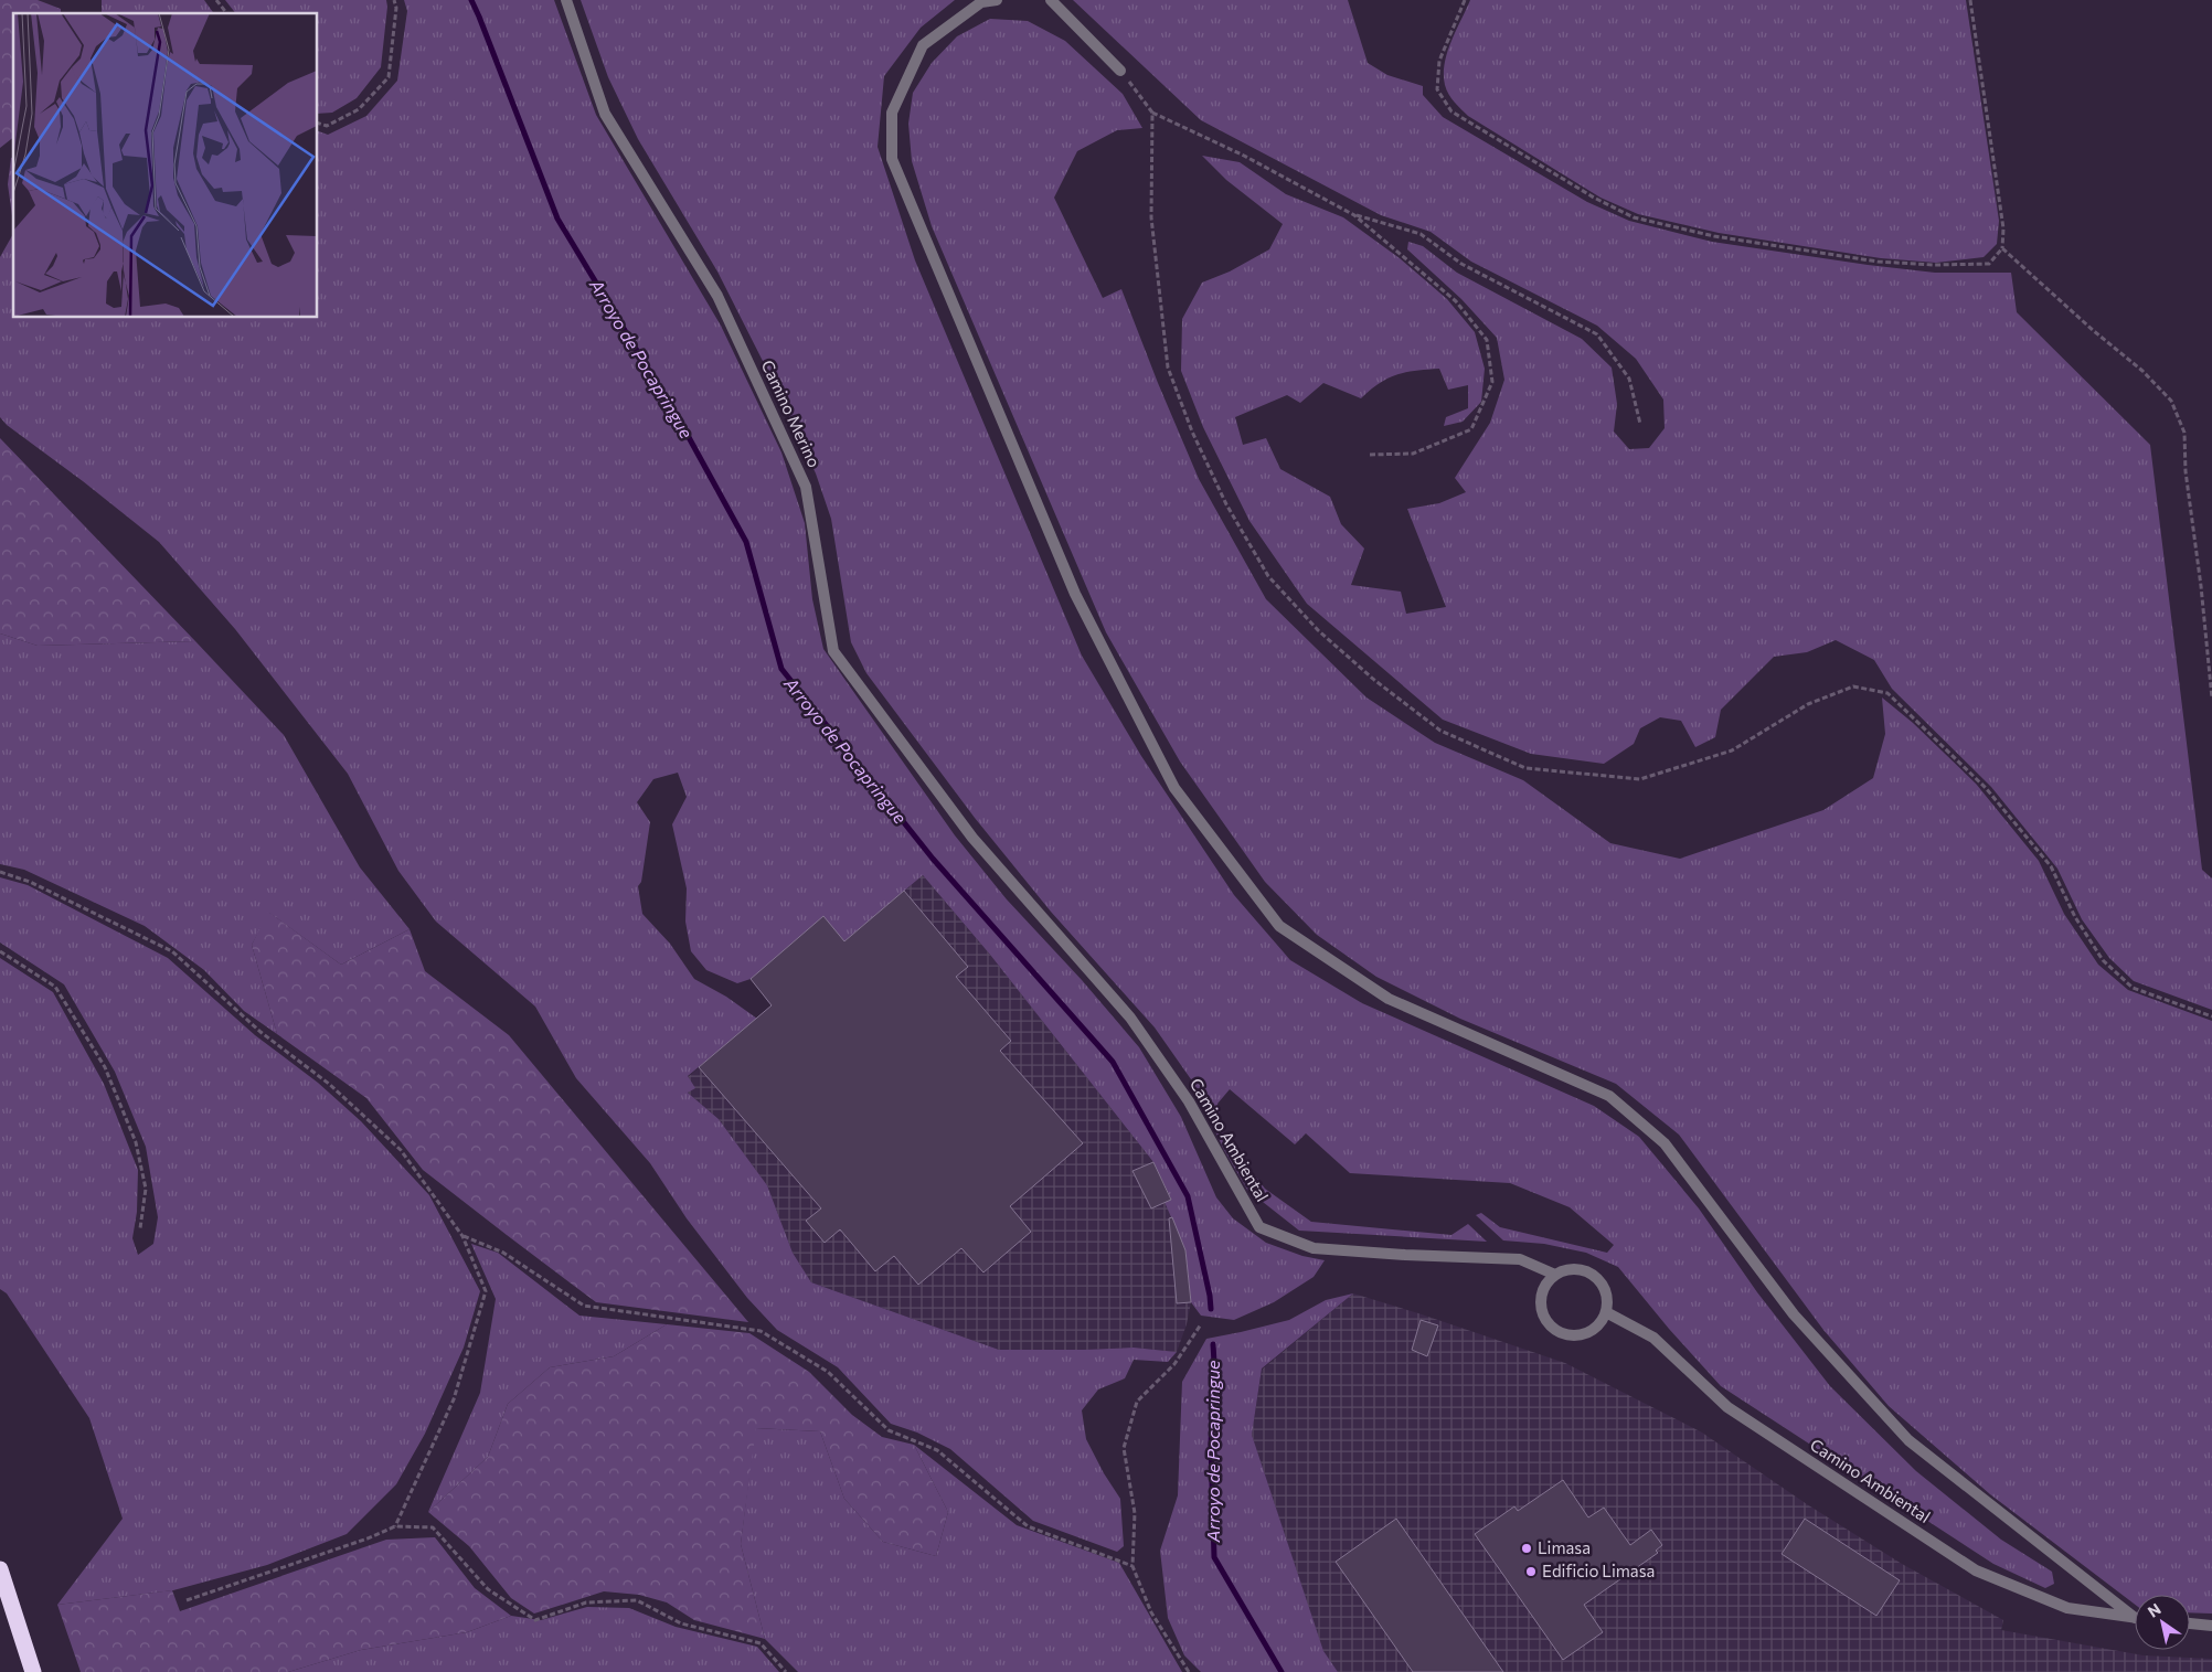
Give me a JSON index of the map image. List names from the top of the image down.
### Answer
{
  "streets": {
    "street": ["Camino Merino", "Camino Ambiental"]
  },
  "crossings": [
    ["Camino Merino", "Camino Ambiental"]
  ],
  "water": ["Arroyo de Pocapringue"],
  "places": ["Limasa", "Edificio Limasa"],
  "north": "top left"
}
